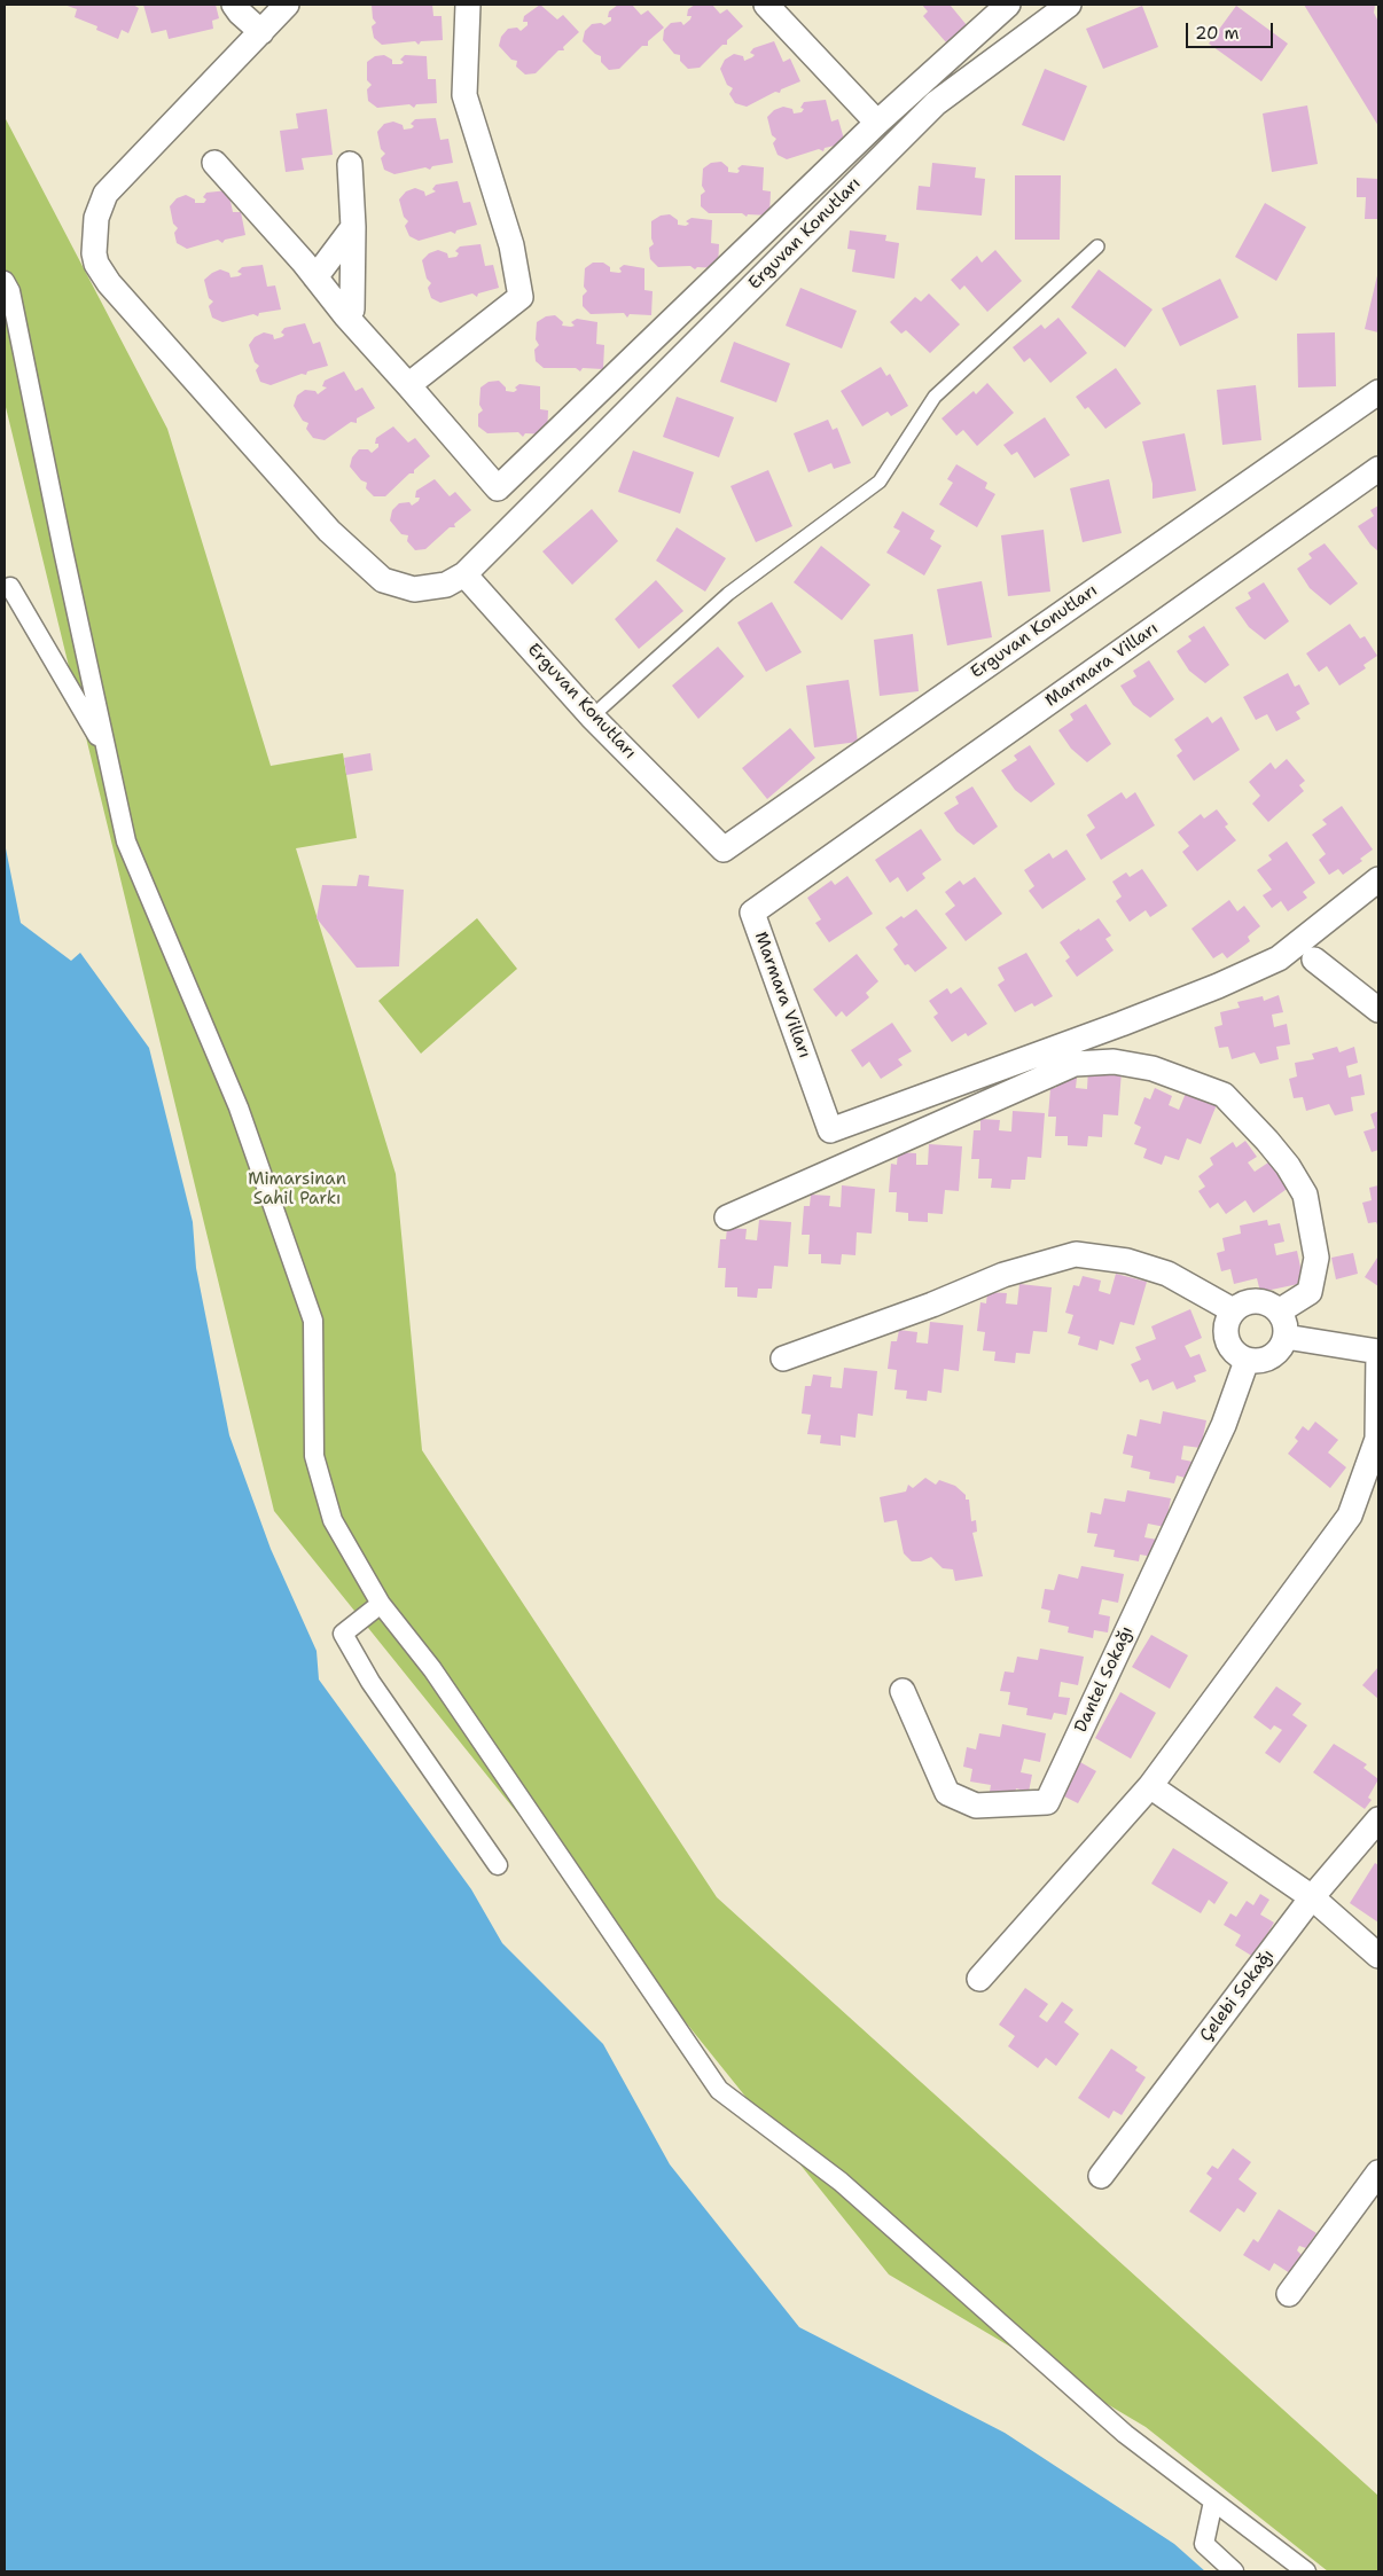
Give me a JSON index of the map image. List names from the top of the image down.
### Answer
{
  "streets": {
    "street": [
      "Erguvan Konutları",
      "Marmara Vilları",
      "Dantel Sokağı",
      "Çelebi Sokağı"
    ]
  },
  "parks": ["Mimarsinan Sahil Parkı"],
  "scale_bar": "20 m"
}
